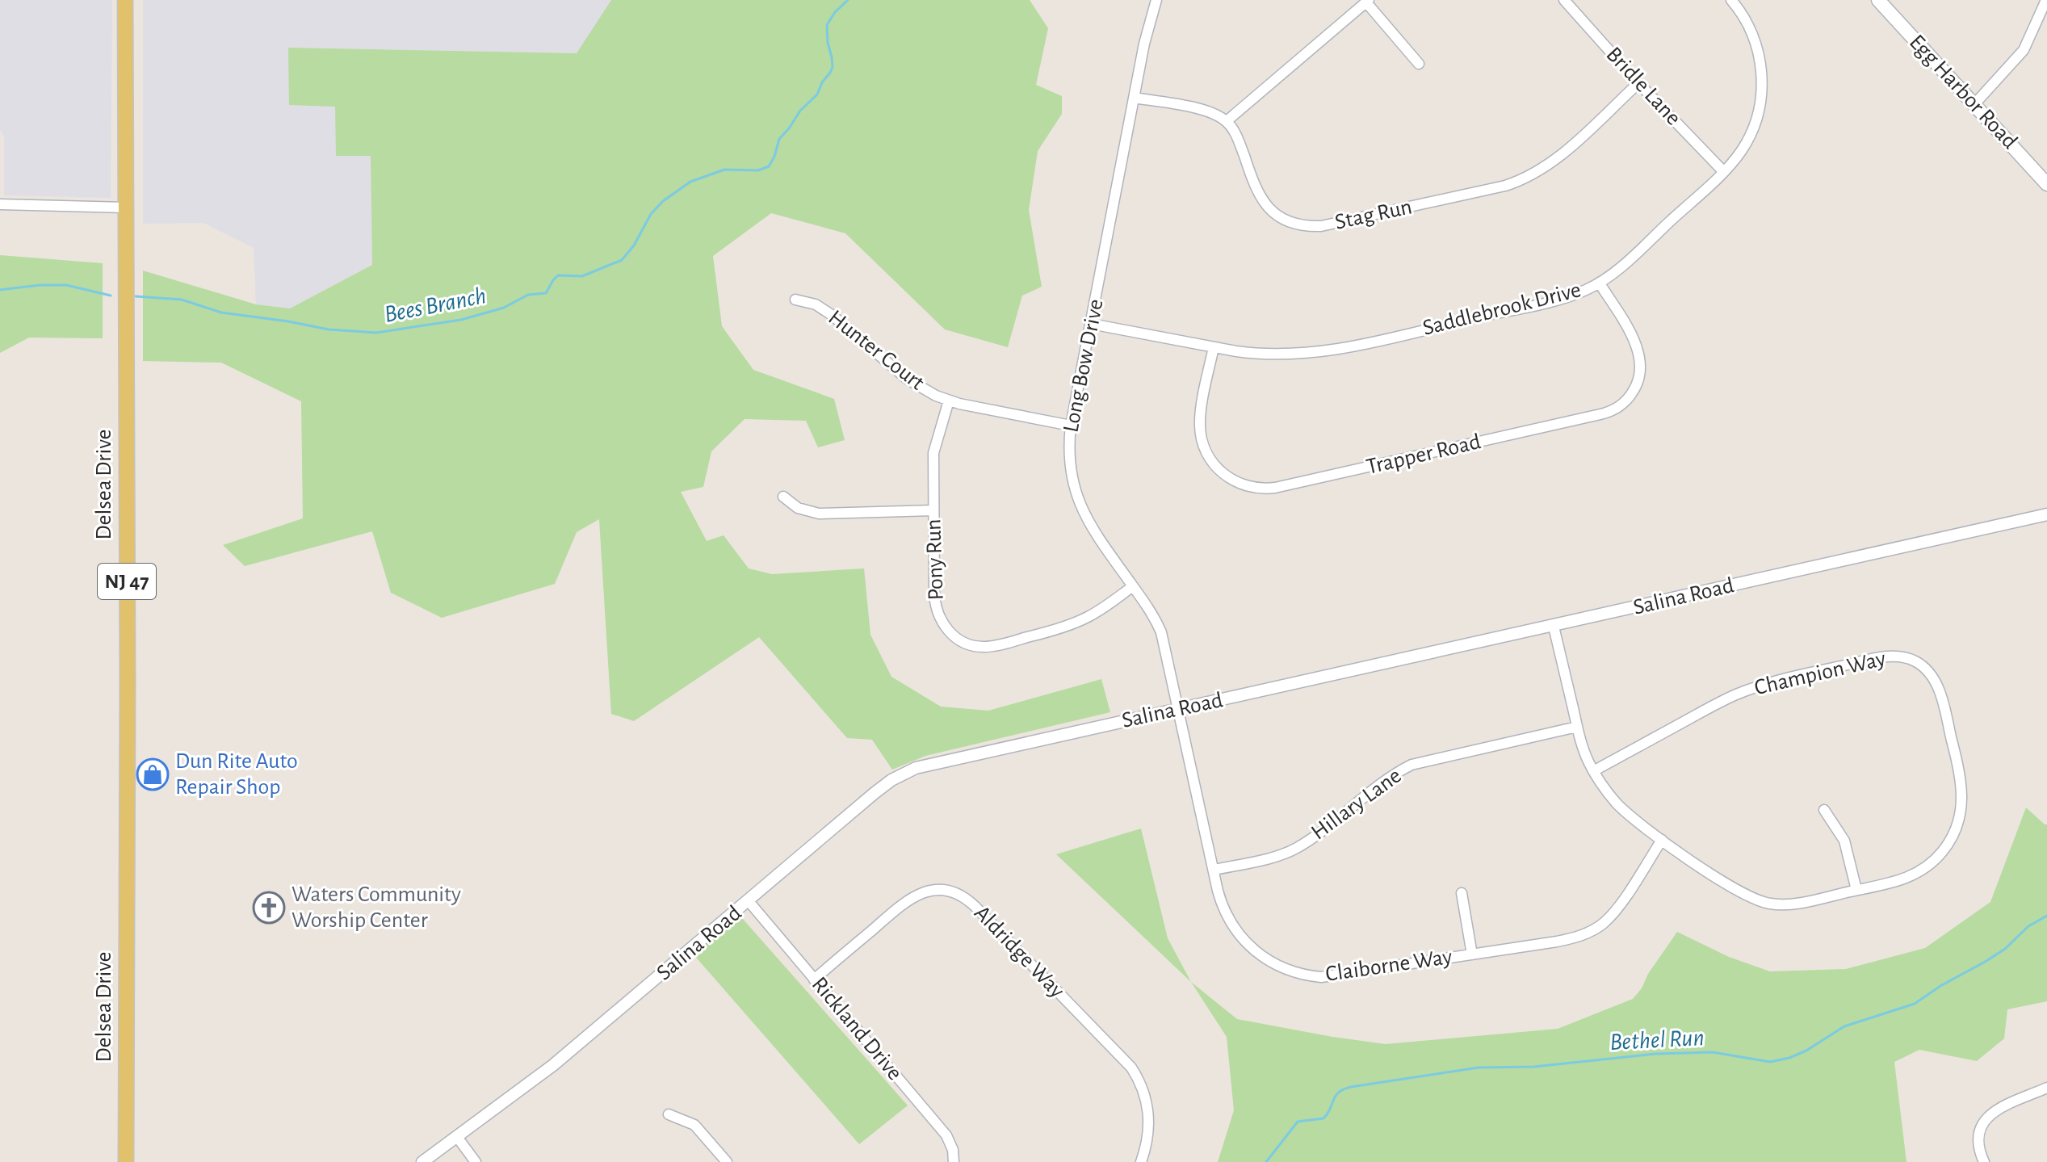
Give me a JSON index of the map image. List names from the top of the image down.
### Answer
{
  "streets": {
    "main road": ["Egg Harbor Road", "Delsea Drive", "NJ 47"],
    "street": [
      "Bridle Lane",
      "Stag Run",
      "Saddlebrook Drive",
      "Hunter Court",
      "Long Bow Drive",
      "Trapper Road",
      "Pony Run",
      "Salina Road",
      "Champion Way",
      "Hillary Lane",
      "Aldridge Way",
      "Claiborne Way",
      "Rickland Drive"
    ]
  },
  "crossings": [
    ["Bridle Lane", "Stag Run"],
    ["Bridle Lane", "Saddlebrook Drive"],
    ["Saddlebrook Drive", "Long Bow Drive"],
    ["Saddlebrook Drive", "Trapper Road"],
    ["Hunter Court", "Long Bow Drive"],
    ["Hunter Court", "Pony Run"],
    ["Long Bow Drive", "Pony Run"],
    ["Long Bow Drive", "Salina Road"],
    ["Long Bow Drive", "Claiborne Way"],
    ["Salina Road", "Champion Way"],
    ["Salina Road", "Claiborne Way"],
    ["Salina Road", "Rickland Drive"],
    ["Champion Way", "Hillary Lane"],
    ["Champion Way", "Claiborne Way"],
    ["Hillary Lane", "Claiborne Way"],
    ["Aldridge Way", "Rickland Drive"]
  ],
  "water": ["Bees Branch", "Bethel Run"],
  "places": {
    "shop": ["Dun Rite Auto Repair Shop"],
    "church": ["Waters Community Worship Center"]
  }
}
